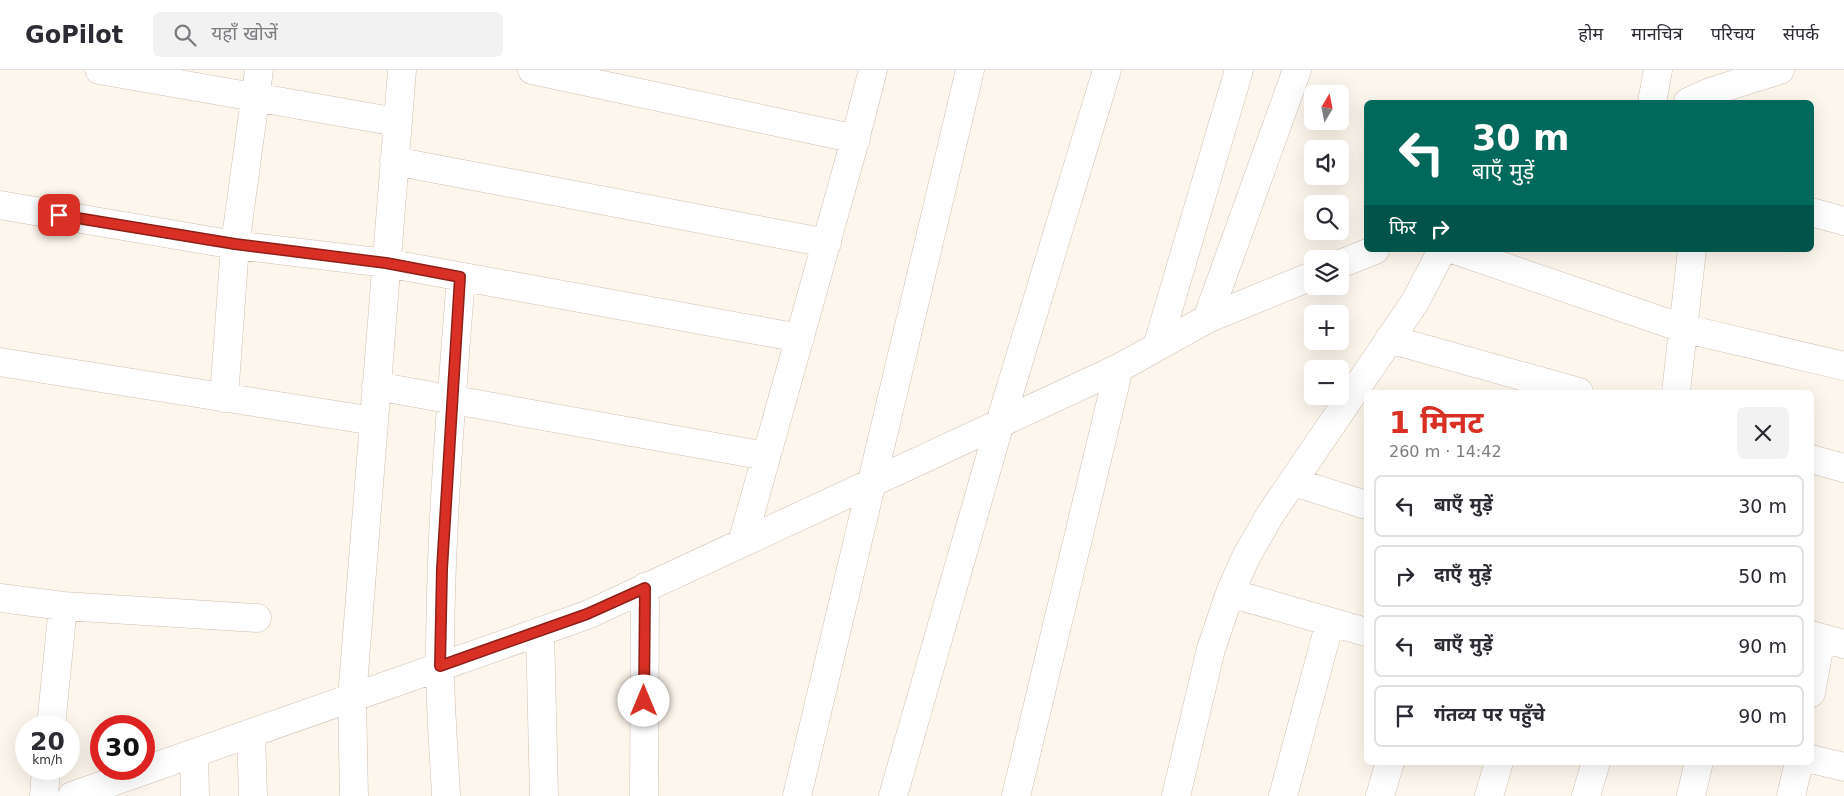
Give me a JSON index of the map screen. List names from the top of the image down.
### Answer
{
  "north": "top",
  "page": {
    "header": "GoPilot",
    "search": "यहाँ खोजें",
    "nav": [
      "होम",
      "मानचित्र",
      "परिचय",
      "संपर्क"
    ],
    "map_buttons": ["+", "−"],
    "turn": ["30 m", "बाएँ मुड़ें"],
    "then": "फिर",
    "heading": ["1 मिनट", "260 m · 14:42"],
    "list": [
      {
        "name": "बाएँ मुड़ें",
        "value": "30 m"
      },
      {
        "name": "दाएँ मुड़ें",
        "value": "50 m"
      },
      {
        "name": "बाएँ मुड़ें",
        "value": "90 m"
      },
      {
        "name": "गंतव्य पर पहुँचे",
        "value": "90 m"
      }
    ],
    "speed": "20 km/h",
    "limit": "30"
  }
}
